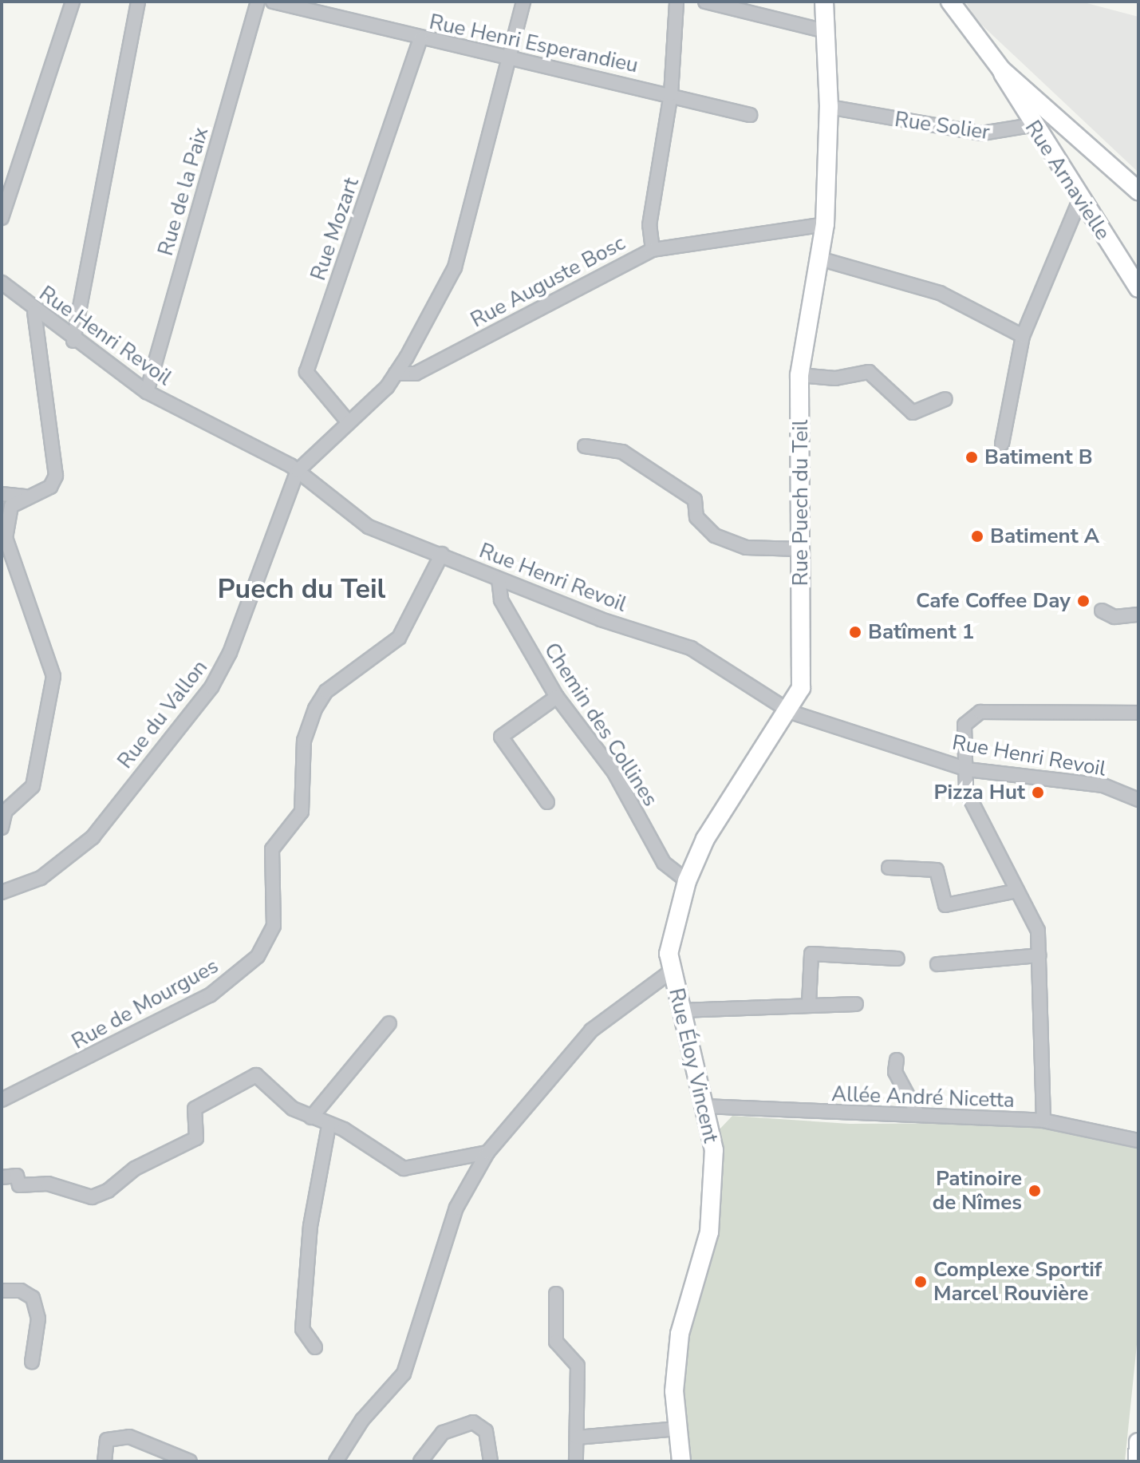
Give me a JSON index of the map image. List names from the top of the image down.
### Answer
{
  "streets": {
    "street": [
      "Rue Henri Esperandieu",
      "Rue Solier",
      "Rue Arnavielle",
      "Rue de la Paix",
      "Rue Mozart",
      "Rue Auguste Bosc",
      "Rue Henri Revoil",
      "Rue Puech du Teil",
      "Rue du Vallon",
      "Chemin des Collines",
      "Rue de Mourgues",
      "Rue Éloy Vincent",
      "Allée André Nicetta"
    ]
  },
  "crossings": [
    ["Rue Henri Esperandieu", "Rue Mozart"],
    ["Rue Henri Esperandieu", "Rue Auguste Bosc"],
    ["Rue Solier", "Rue Arnavielle"],
    ["Rue Solier", "Rue Puech du Teil"],
    ["Rue de la Paix", "Rue Henri Revoil"],
    ["Rue Henri Revoil", "Rue Puech du Teil"],
    ["Rue Henri Revoil", "Rue du Vallon"],
    ["Rue Henri Revoil", "Chemin des Collines"],
    ["Rue Henri Revoil", "Rue de Mourgues"],
    ["Rue Puech du Teil", "Chemin des Collines"],
    ["Rue Puech du Teil", "Rue Éloy Vincent"],
    ["Rue Éloy Vincent", "Allée André Nicetta"]
  ],
  "districts": ["Puech du Teil"],
  "places": [
    "Batiment B",
    "Batiment A",
    "Cafe Coffee Day",
    "Batîment 1",
    "Pizza Hut",
    "Patinoire de Nîmes",
    "Complexe Sportif Marcel Rouvière"
  ]
}
